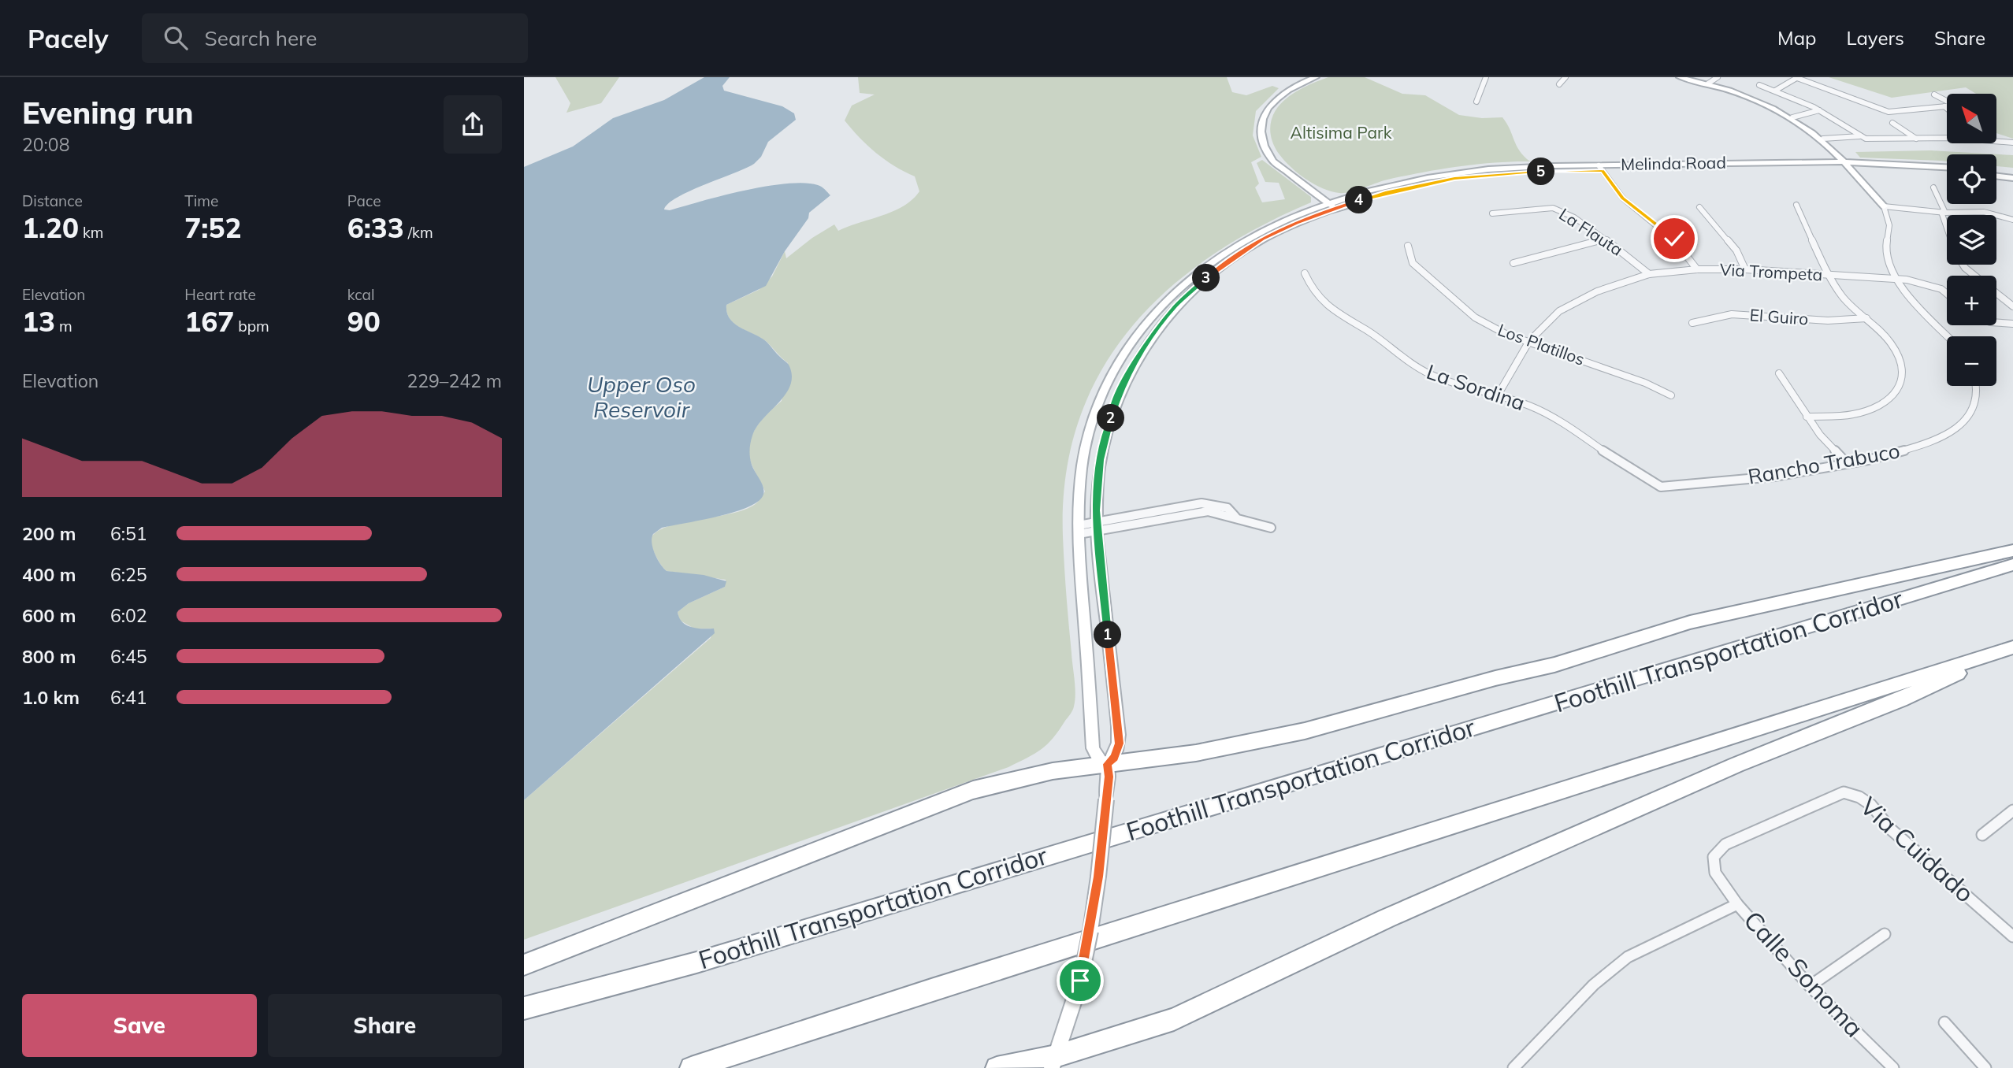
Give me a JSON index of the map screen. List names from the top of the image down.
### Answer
{
  "streets": {
    "highway": ["Foothill Transportation Corridor"],
    "main road": ["Melinda Road"],
    "street": [
      "La Flauta",
      "Via Trompeta",
      "El Guiro",
      "Los Platillos",
      "La Sordina",
      "Rancho Trabuco",
      "Via Cuidado",
      "Calle Sonoma"
    ]
  },
  "crossings": [
    ["La Flauta", "Via Trompeta"],
    ["Via Trompeta", "Los Platillos"],
    ["Via Trompeta", "La Sordina"],
    ["La Sordina", "Rancho Trabuco"],
    ["Via Cuidado", "Calle Sonoma"]
  ],
  "water": ["Upper Oso Reservoir"],
  "parks": ["Altisima Park"],
  "north": "top left",
  "page": {
    "header": "Pacely",
    "search": "Search here",
    "nav": ["Map", "Layers", "Share"],
    "heading": ["Evening run", "20:08"],
    "map_buttons": ["+", "−"],
    "pins": [
      "5",
      "4",
      "3",
      "2",
      "1"
    ],
    "stats": [
      ["Distance", "1.20 km"],
      ["Time", "7:52"],
      ["Pace", "6:33 /km"],
      ["Elevation", "13 m"],
      ["Heart rate", "167 bpm"],
      ["kcal", "90"]
    ],
    "chart": ["Elevation", "229–242 m"],
    "list": [
      {
        "name": "200 m",
        "note": "6:51"
      },
      {
        "name": "400 m",
        "note": "6:25"
      },
      {
        "name": "600 m",
        "note": "6:02"
      },
      {
        "name": "800 m",
        "note": "6:45"
      },
      {
        "name": "1.0 km",
        "note": "6:41"
      }
    ],
    "buttons": ["Save", "Share"]
  }
}
